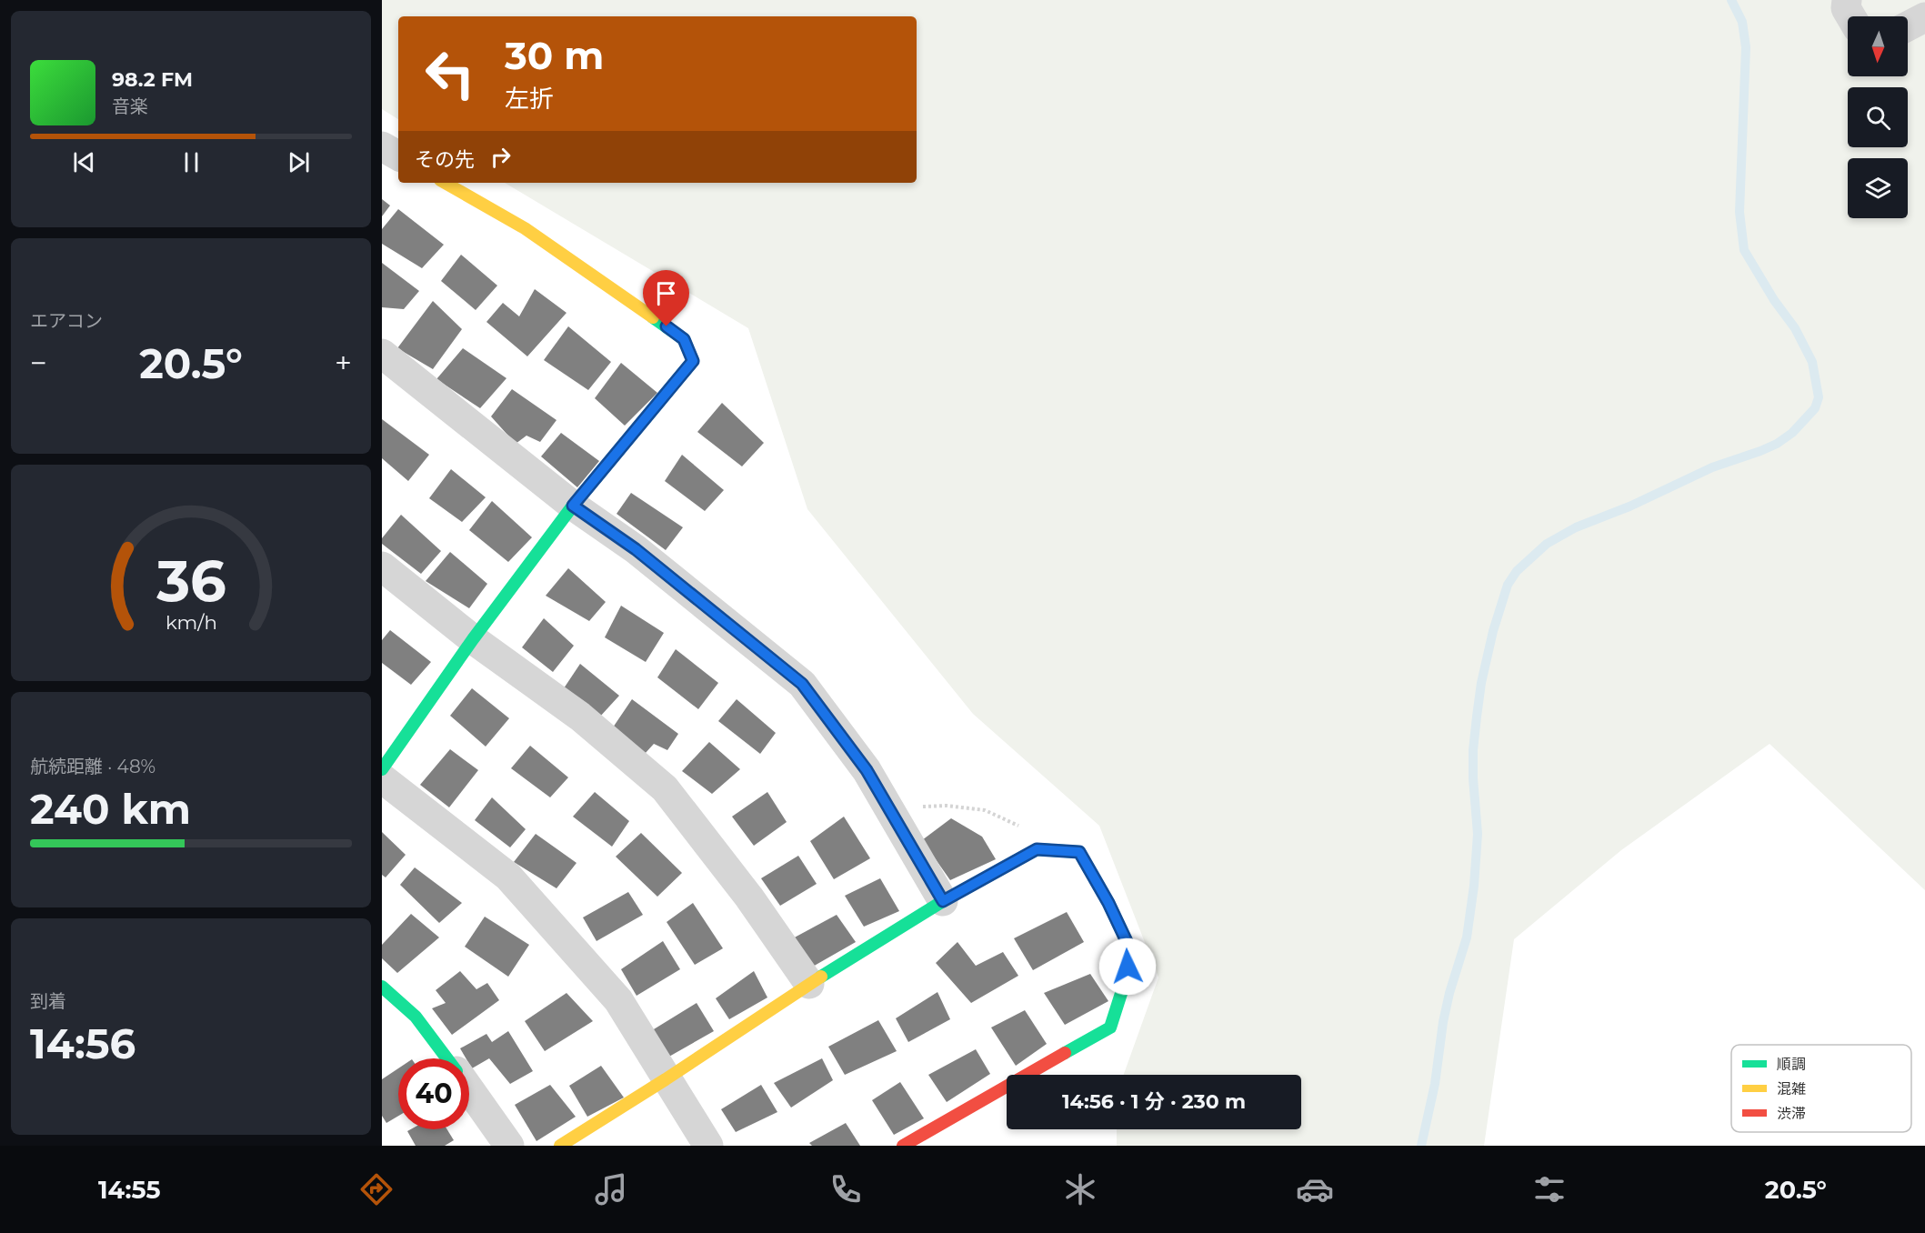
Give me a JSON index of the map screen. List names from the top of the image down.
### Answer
{
  "legend": ["順調", "混雑", "渋滞"],
  "north": "bottom",
  "page": {
    "turn": ["30 m", "左折"],
    "song": ["98.2 FM", "音楽"],
    "then": "その先",
    "tile": [
      "エアコン",
      ["航続距離 · 48%", "240 km"],
      ["到着", "14:56"]
    ],
    "heat": ["−", "20.5°", "+"],
    "limit": "40",
    "trip": "14:56 · 1 分 · 230 m",
    "tabs": ["14:55", "20.5°"],
    "gauge": ["36", "km/h"]
  }
}
